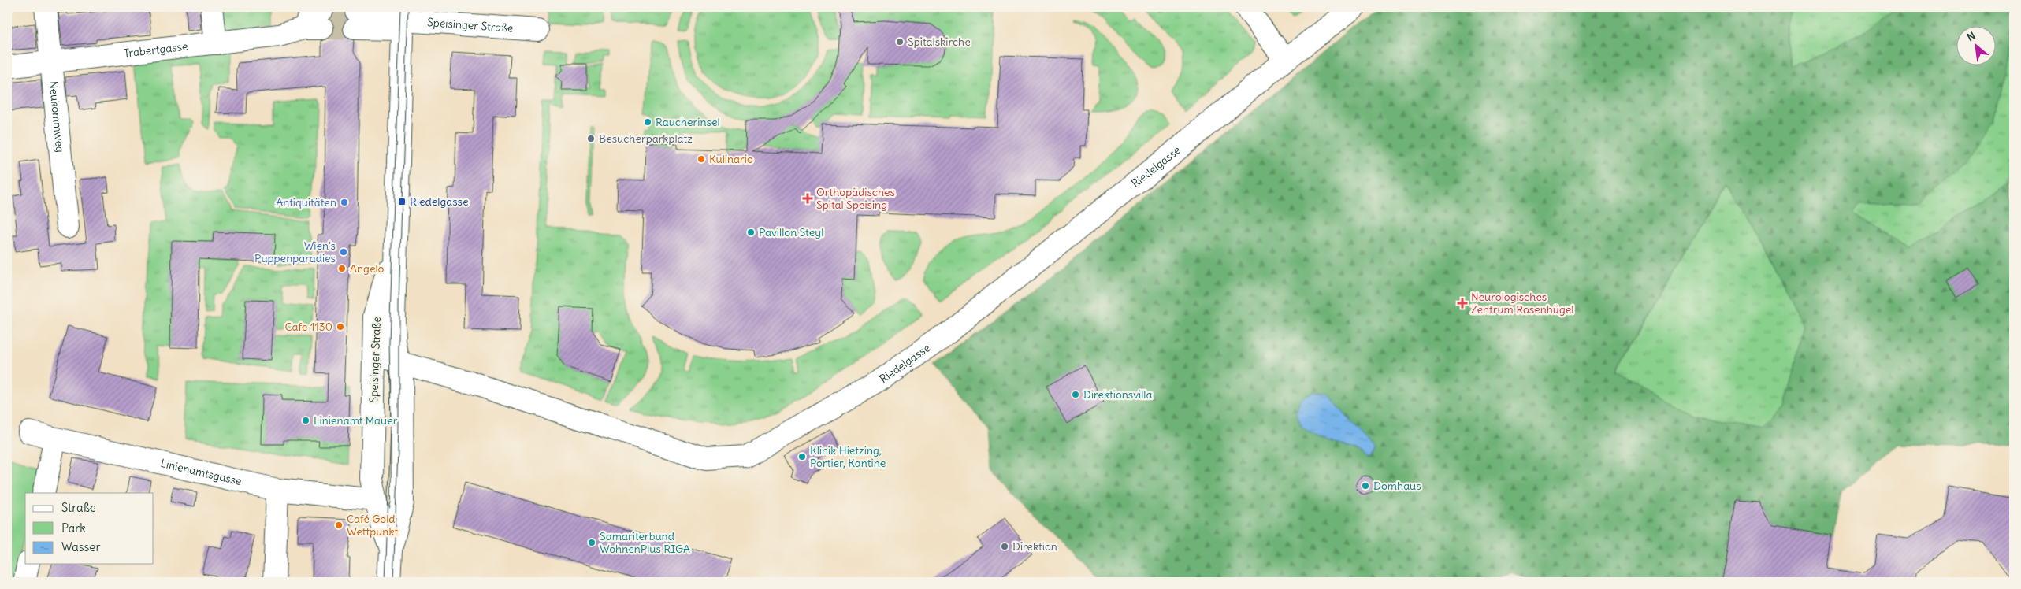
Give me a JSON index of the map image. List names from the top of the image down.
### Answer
{
  "streets": {
    "street": [
      "Speisinger Straße",
      "Trabertgasse",
      "Neukommweg",
      "Riedelgasse",
      "Linienamtsgasse"
    ]
  },
  "crossings": [
    ["Speisinger Straße", "Riedelgasse"],
    ["Speisinger Straße", "Linienamtsgasse"],
    ["Trabertgasse", "Neukommweg"]
  ],
  "places": {
    "other": [
      "Spitalskirche",
      "Raucherinsel",
      "Besucherparkplatz",
      "Kulinario",
      "Antiquitäten",
      "Pavillon Steyl",
      "Wien's Puppenparadies",
      "Angelo",
      "Cafe 1130",
      "Direktionsvilla",
      "Linienamt Mauer",
      "Klinik Hietzing, Portier, Kantine",
      "Domhaus",
      "Café Gold Wettpunkt",
      "Samariterbund WohnenPlus RIGA",
      "Direktion"
    ],
    "health": ["Orthopädisches Spital Speising", "Neurologisches Zentrum Rosenhügel"],
    "transit": ["Riedelgasse"]
  },
  "legend": ["Straße", "Park", "Wasser"],
  "north": "top left"
}
